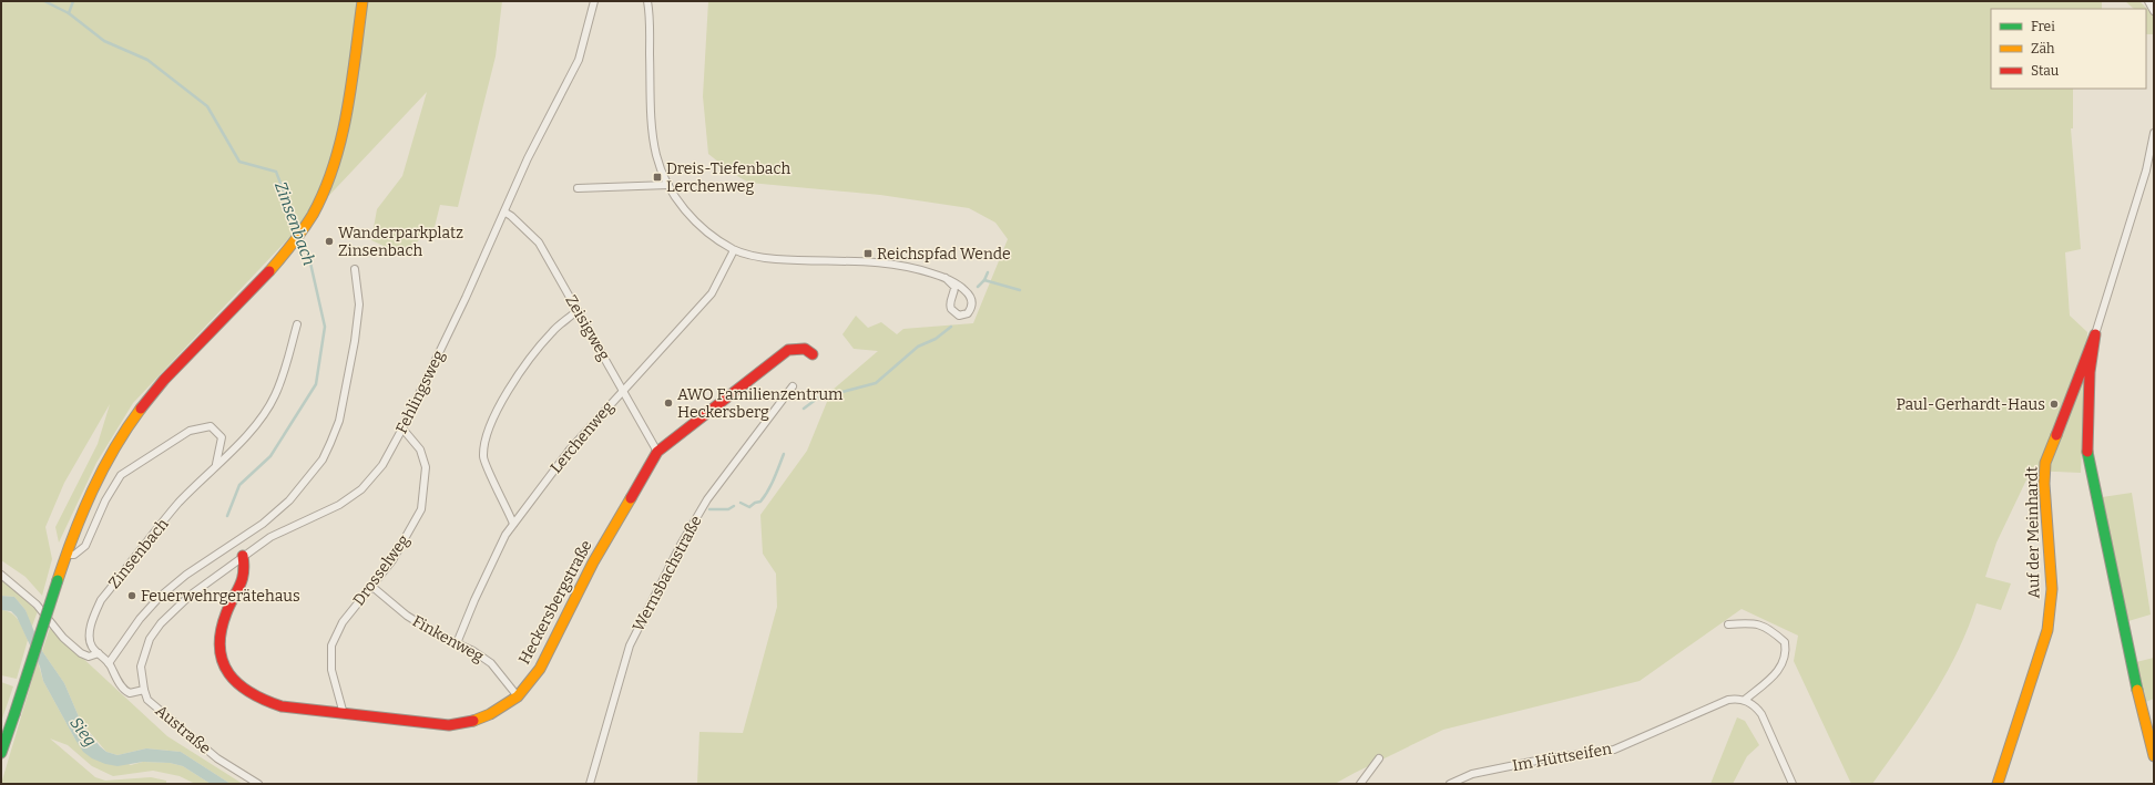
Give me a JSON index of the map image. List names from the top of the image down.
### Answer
{
  "streets": {
    "street": [
      "Zeisigweg",
      "Fehlingsweg",
      "Lerchenweg",
      "Auf der Meinhardt",
      "Zinsenbach",
      "Drosselweg",
      "Wernsbachstraße",
      "Heckersbergstraße",
      "Finkenweg",
      "Austraße",
      "Im Hüttseifen"
    ]
  },
  "crossings": [
    ["Zeisigweg", "Fehlingsweg"],
    ["Zeisigweg", "Lerchenweg"],
    ["Zeisigweg", "Heckersbergstraße"],
    ["Fehlingsweg", "Drosselweg"],
    ["Fehlingsweg", "Heckersbergstraße"],
    ["Fehlingsweg", "Austraße"],
    ["Lerchenweg", "Finkenweg"],
    ["Zinsenbach", "Austraße"],
    ["Drosselweg", "Heckersbergstraße"],
    ["Drosselweg", "Finkenweg"],
    ["Heckersbergstraße", "Finkenweg"]
  ],
  "water": ["Zinsenbach", "Sieg"],
  "places": {
    "transit": ["Dreis-Tiefenbach Lerchenweg", "Reichspfad Wende"],
    "other": [
      "Wanderparkplatz Zinsenbach",
      "AWO Familienzentrum Heckersberg",
      "Paul-Gerhardt-Haus",
      "Feuerwehrgerätehaus"
    ]
  },
  "legend": ["Frei", "Zäh", "Stau"]
}
